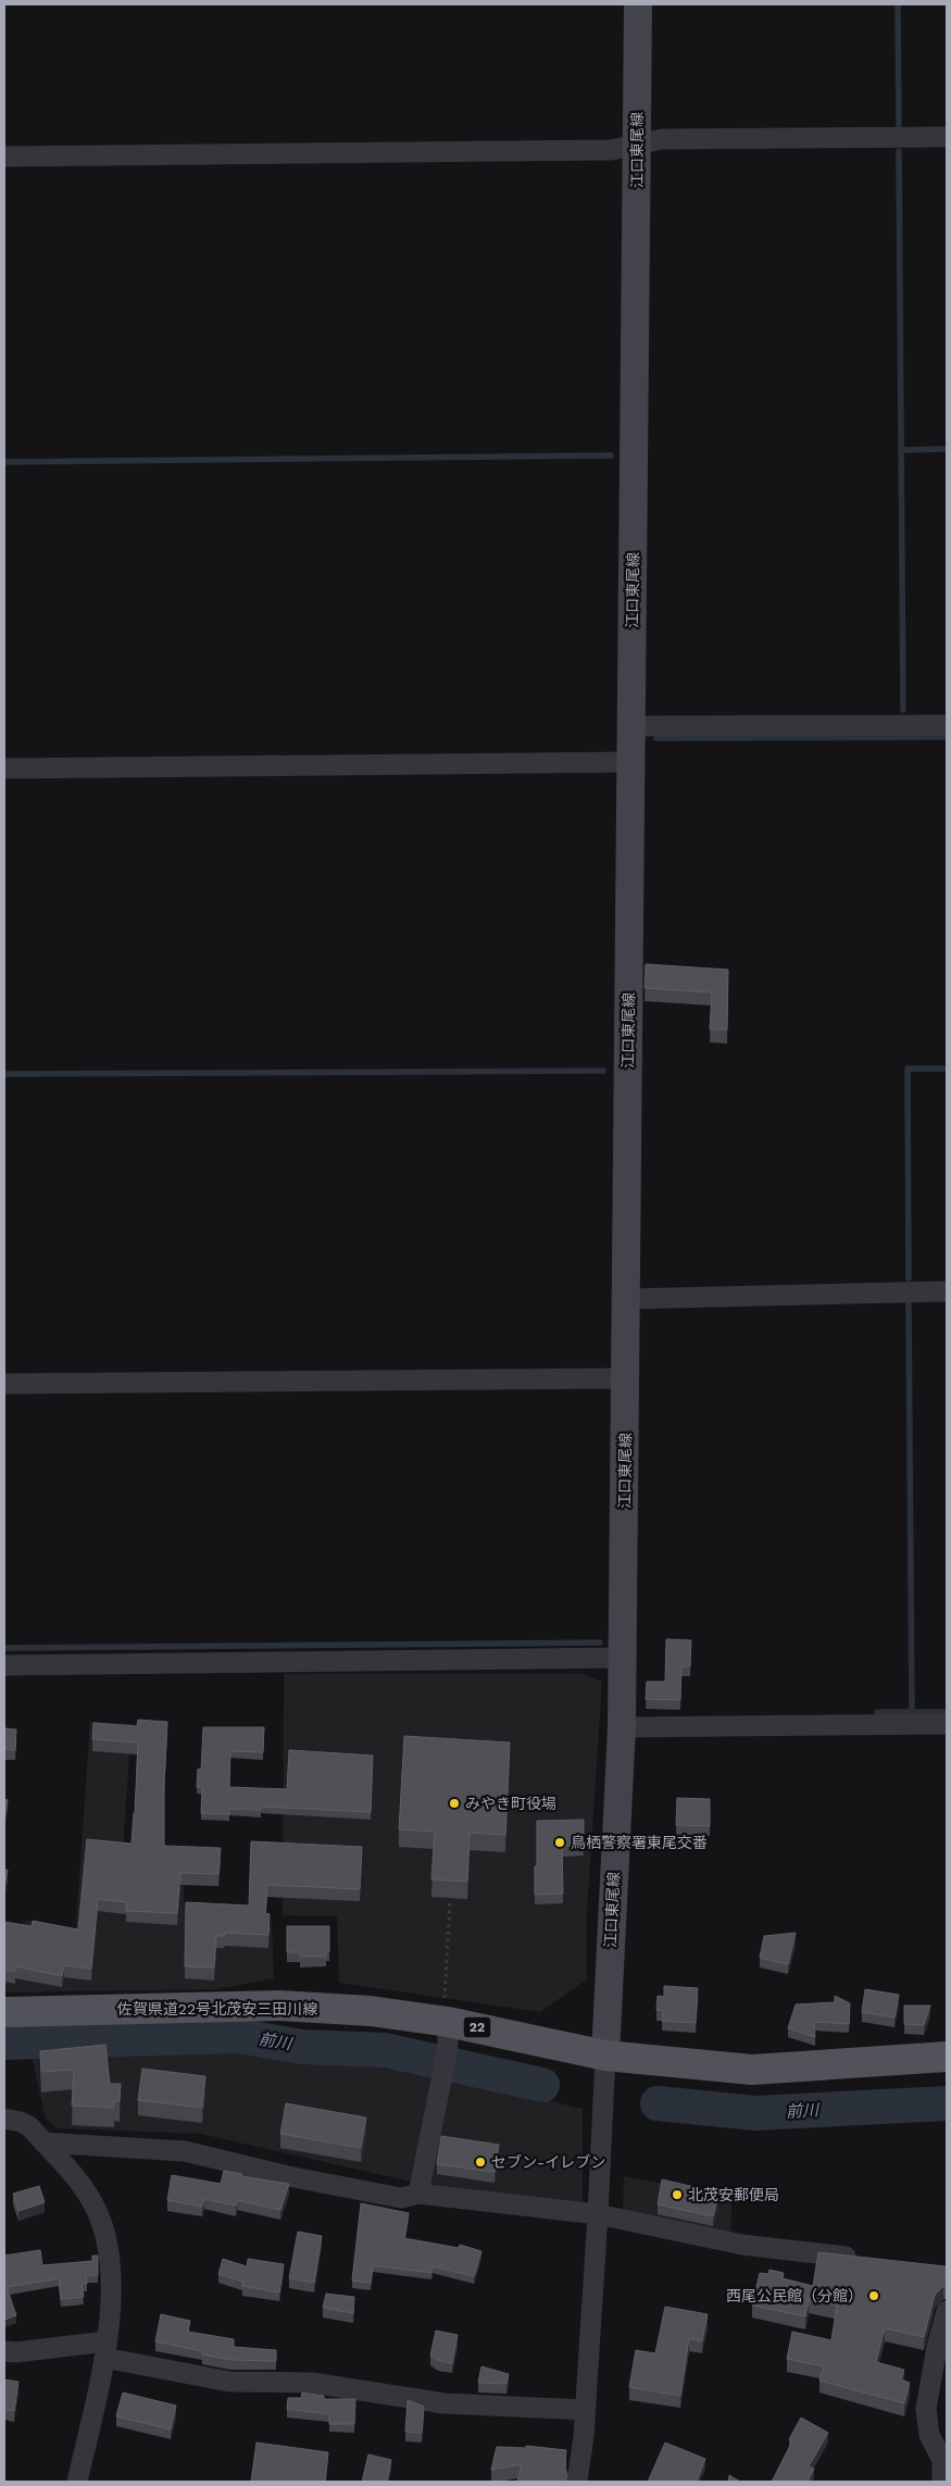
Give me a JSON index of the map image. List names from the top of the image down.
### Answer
{
  "streets": {
    "main road": ["江口東尾線", "佐賀県道22号北茂安三田川線", "22"]
  },
  "crossings": [
    ["江口東尾線", "佐賀県道22号北茂安三田川線"]
  ],
  "water": ["前川"],
  "places": [
    "みやき町役場",
    "鳥栖警察署東尾交番",
    "セブン-イレブン",
    "北茂安郵便局",
    "西尾公民館（分館）"
  ]
}
